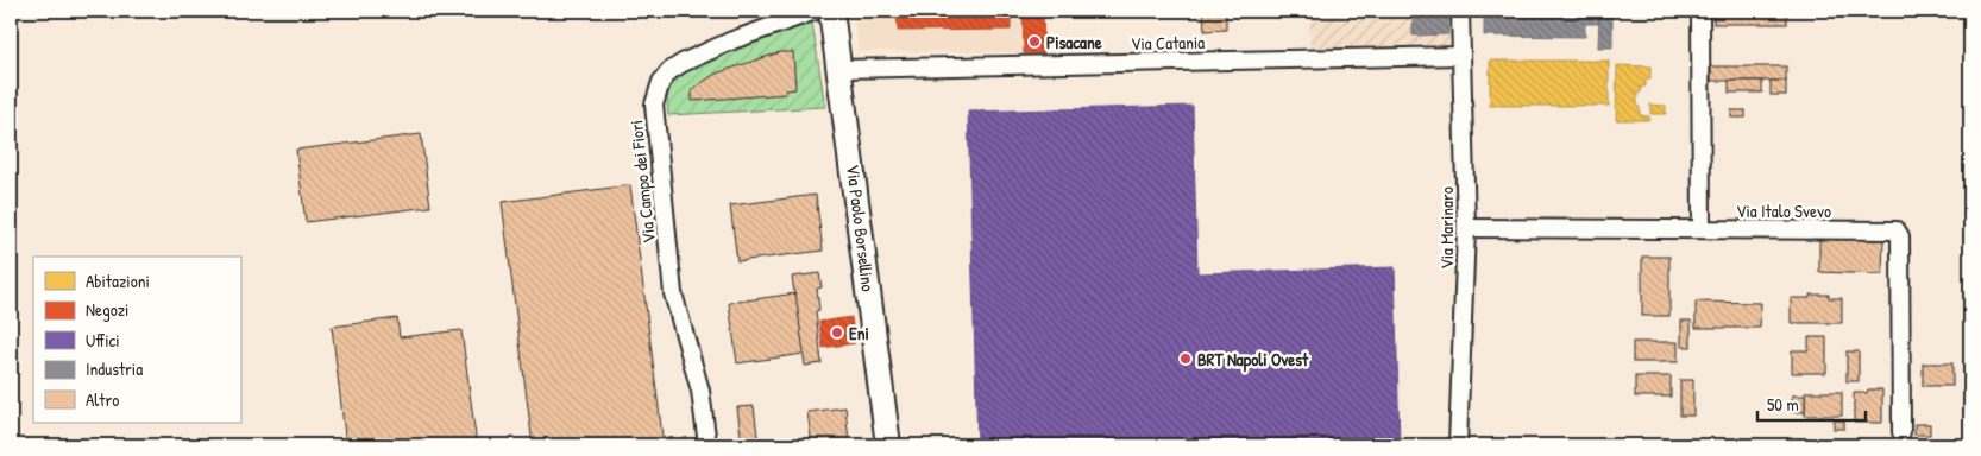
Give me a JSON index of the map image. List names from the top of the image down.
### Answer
{
  "streets": {
    "main road": ["Via Paolo Borsellino"],
    "street": [
      "Via Catania",
      "Via Campo dei Fiori",
      "Via Italo Svevo",
      "Via Marinaro"
    ]
  },
  "crossings": [
    ["Via Catania", "Via Paolo Borsellino"],
    ["Via Catania", "Via Marinaro"],
    ["Via Italo Svevo", "Via Marinaro"]
  ],
  "places": ["Pisacane", "Eni", "BRT Napoli Ovest"],
  "legend": [
    "Abitazioni",
    "Negozi",
    "Uffici",
    "Industria",
    "Altro"
  ],
  "scale_bar": "50 m"
}
